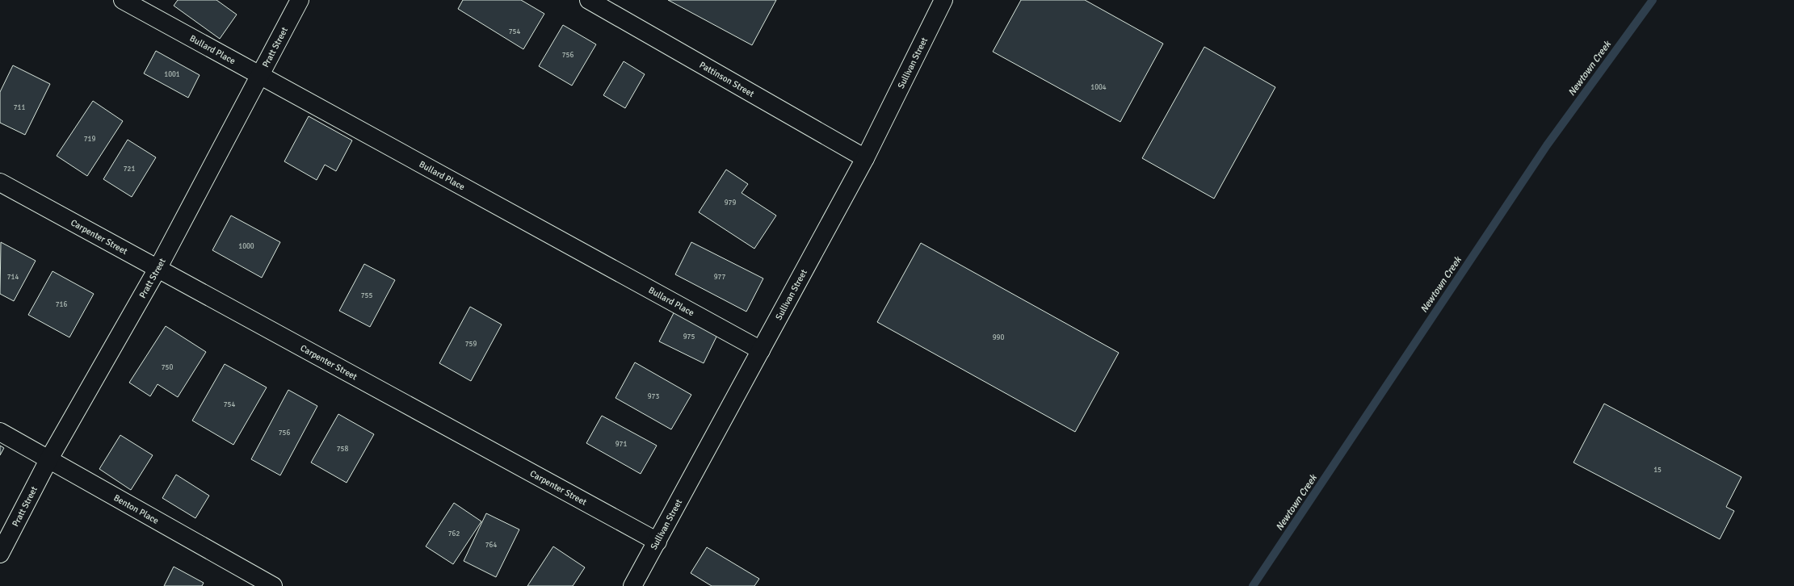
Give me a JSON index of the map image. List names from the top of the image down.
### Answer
{
  "streets": {
    "street": [
      "Pratt Street",
      "Bullard Place",
      "Sullivan Street",
      "Pattinson Street",
      "Carpenter Street",
      "Benton Place"
    ]
  },
  "crossings": [
    ["Pratt Street", "Bullard Place"],
    ["Pratt Street", "Carpenter Street"],
    ["Pratt Street", "Benton Place"],
    ["Bullard Place", "Sullivan Street"],
    ["Sullivan Street", "Pattinson Street"],
    ["Sullivan Street", "Carpenter Street"]
  ],
  "water": ["Newtown Creek"],
  "house_numbers": [
    "754",
    "756",
    "1001",
    "1004",
    "711",
    "719",
    "721",
    "979",
    "1000",
    "714",
    "977",
    "755",
    "716",
    "975",
    "990",
    "759",
    "750",
    "973",
    "754",
    "756",
    "971",
    "758",
    "15",
    "762",
    "764"
  ]
}
